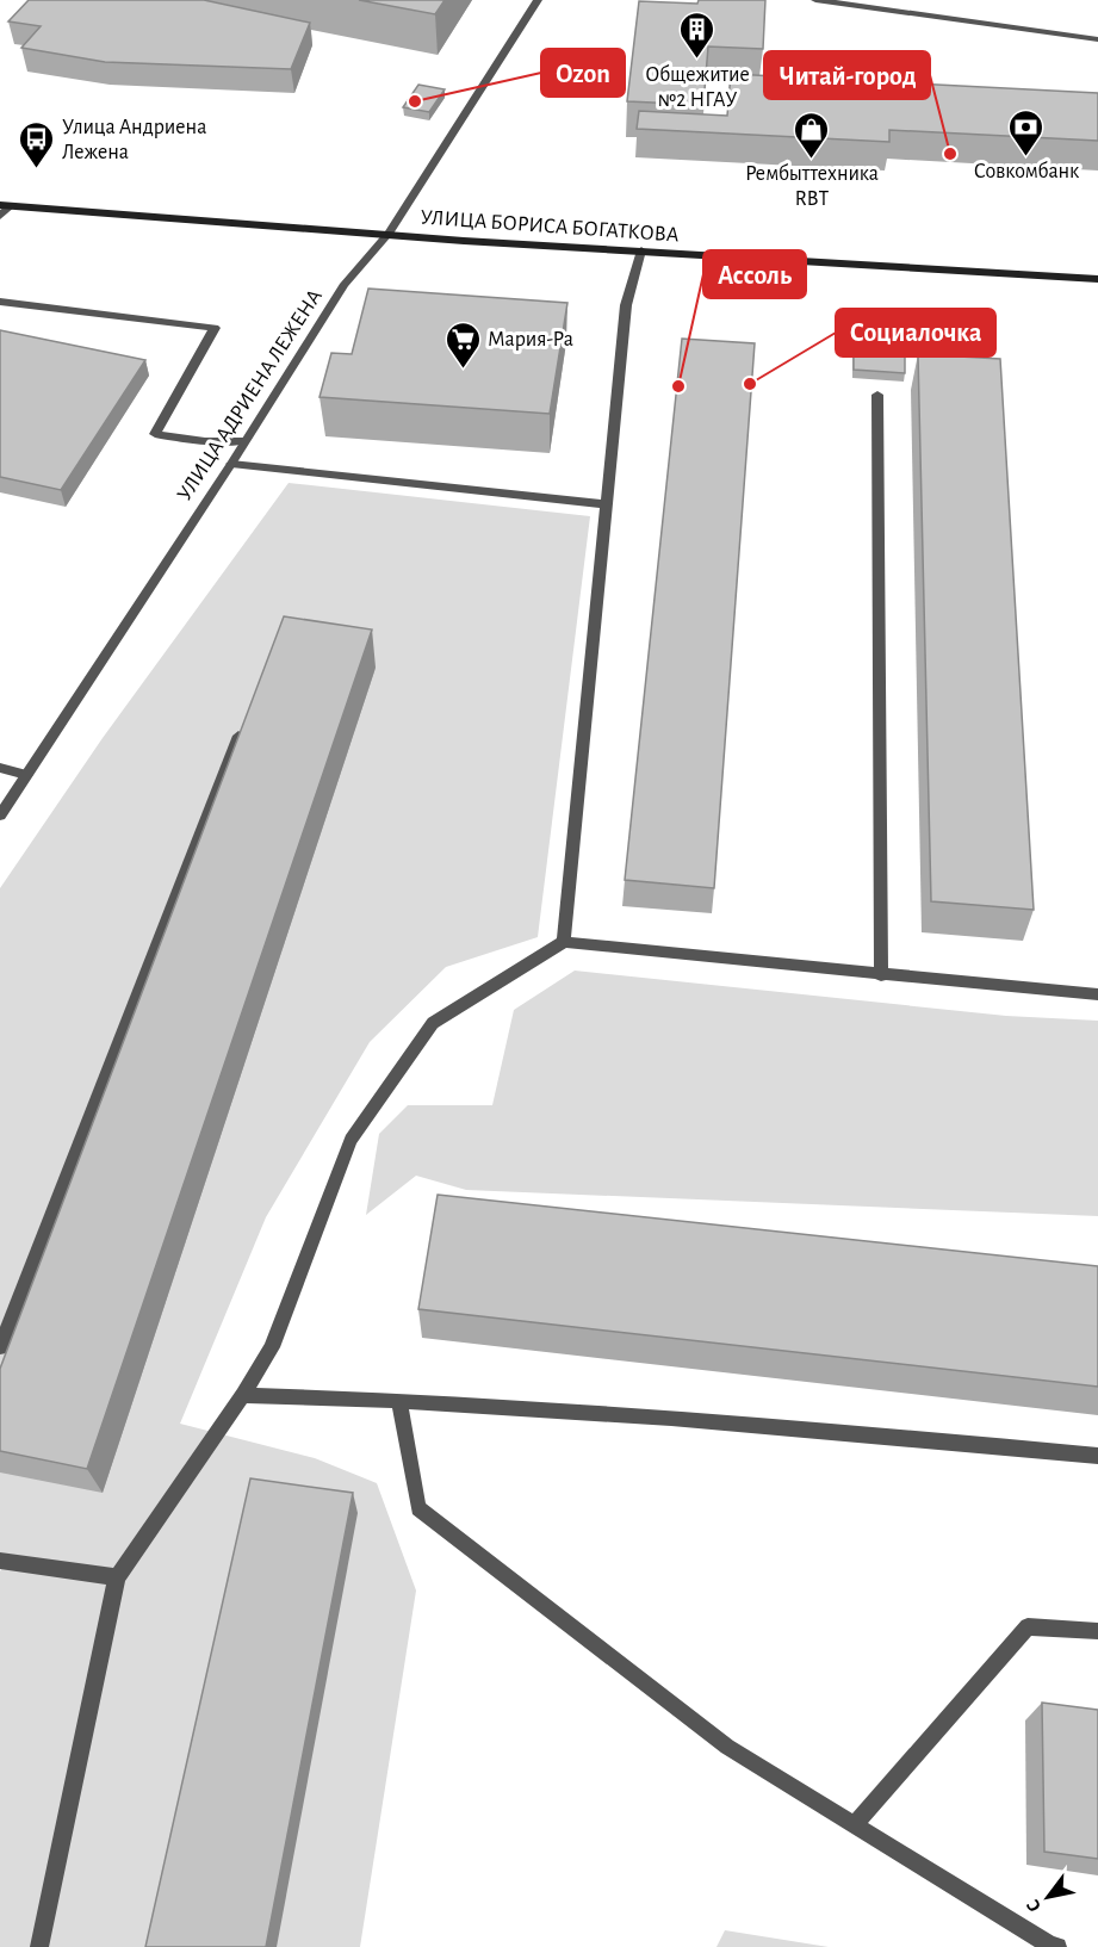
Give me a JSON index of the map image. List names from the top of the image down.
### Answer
{
  "streets": {
    "main road": ["УЛИЦА БОРИСА БОГАТКОВА"],
    "street": ["УЛИЦА АДРИЕНА ЛЕЖЕНА"]
  },
  "crossings": [
    ["УЛИЦА БОРИСА БОГАТКОВА", "УЛИЦА АДРИЕНА ЛЕЖЕНА"]
  ],
  "places": {
    "building": ["Общежитие №2 НГАУ"],
    "other": [
      "Ozon",
      "Читай-город",
      "Социалочка",
      "Ассоль"
    ],
    "bank": ["Совкомбанк"],
    "shop": ["Рембыттехника RBT"],
    "bus stop": ["Улица Андриена Лежена"],
    "supermarket": ["Мария-Ра"]
  },
  "north": "bottom left"
}
